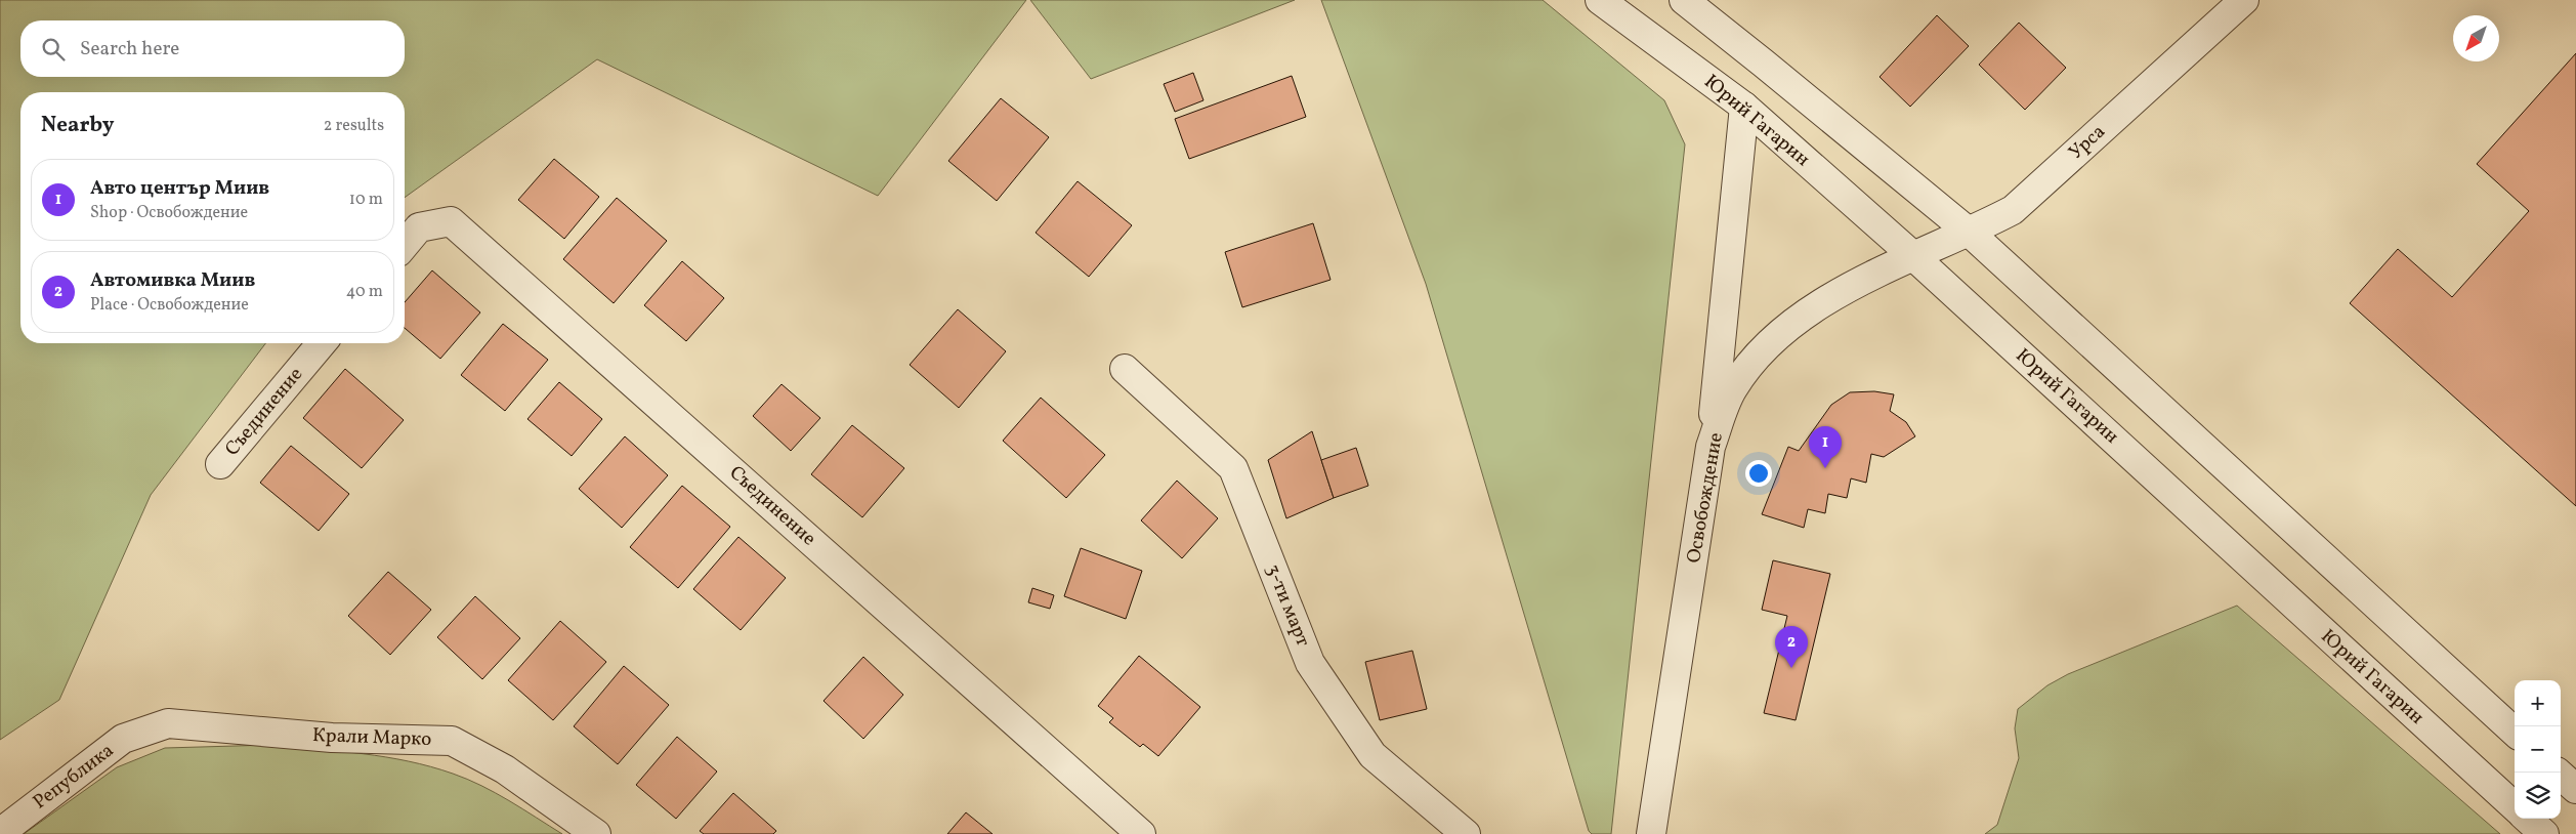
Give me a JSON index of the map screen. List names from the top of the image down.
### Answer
{
  "streets": {
    "street": [
      "Юрий Гагарин",
      "Урса",
      "Съединение",
      "Освобождение",
      "3-ти март",
      "Крали Марко",
      "Република"
    ]
  },
  "crossings": [
    ["Юрий Гагарин", "Урса"],
    ["Юрий Гагарин", "Освобождение"],
    ["Урса", "Освобождение"],
    ["Крали Марко", "Република"]
  ],
  "north": "bottom left",
  "page": {
    "search": "Search here",
    "heading": ["Nearby", "2 results"],
    "list": [
      {
        "mark": "1",
        "name": "Авто център Миив",
        "note": "Shop · Освобождение",
        "value": "10 m"
      },
      {
        "mark": "2",
        "name": "Автомивка Миив",
        "note": "Place · Освобождение",
        "value": "40 m"
      }
    ],
    "pins": ["1", "2"],
    "map_buttons": ["+", "−"]
  }
}
